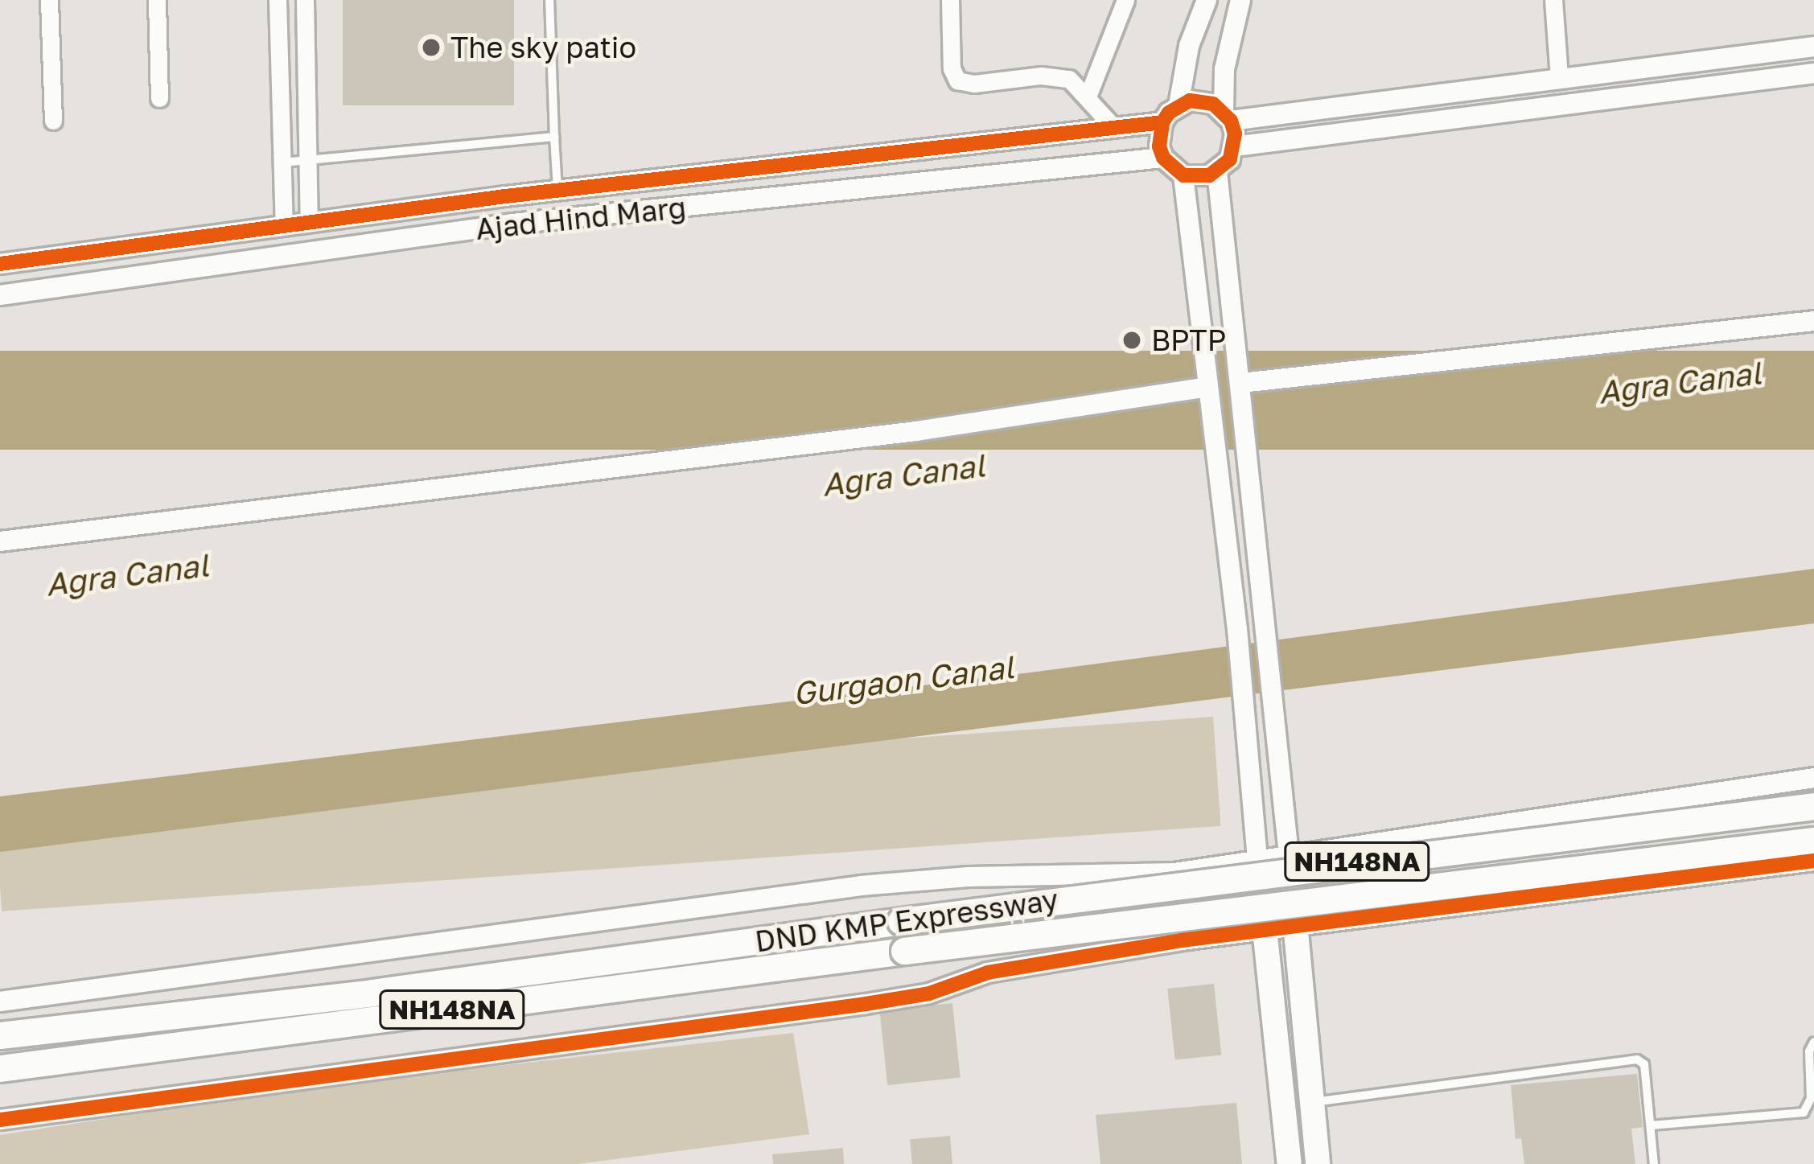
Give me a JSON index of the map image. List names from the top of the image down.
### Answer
{
  "streets": {
    "highway": ["NH148NA", "DND KMP Expressway"],
    "street": ["Ajad Hind Marg"]
  },
  "water": ["Agra Canal", "Gurgaon Canal"],
  "places": ["The sky patio", "BPTP"]
}
